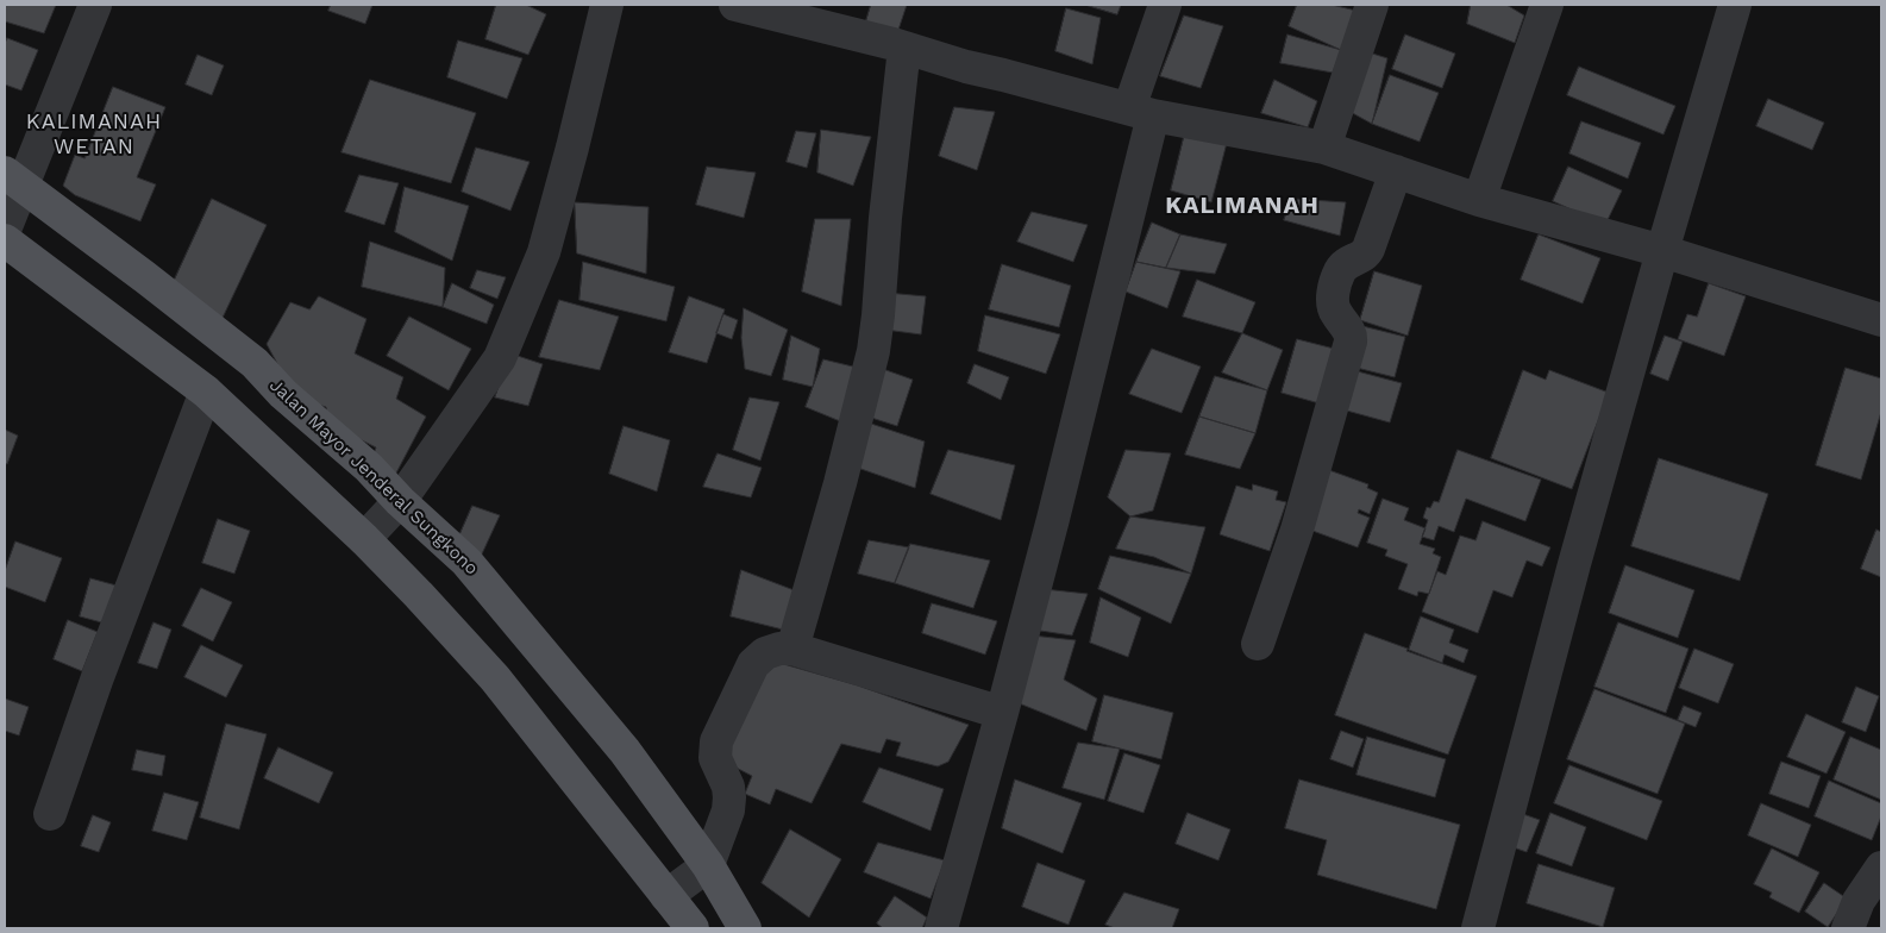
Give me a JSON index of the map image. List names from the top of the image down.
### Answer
{
  "streets": {
    "main road": ["Jalan Mayor Jenderal Sungkono"]
  },
  "districts": ["KALIMANAH WETAN", "KALIMANAH"]
}
